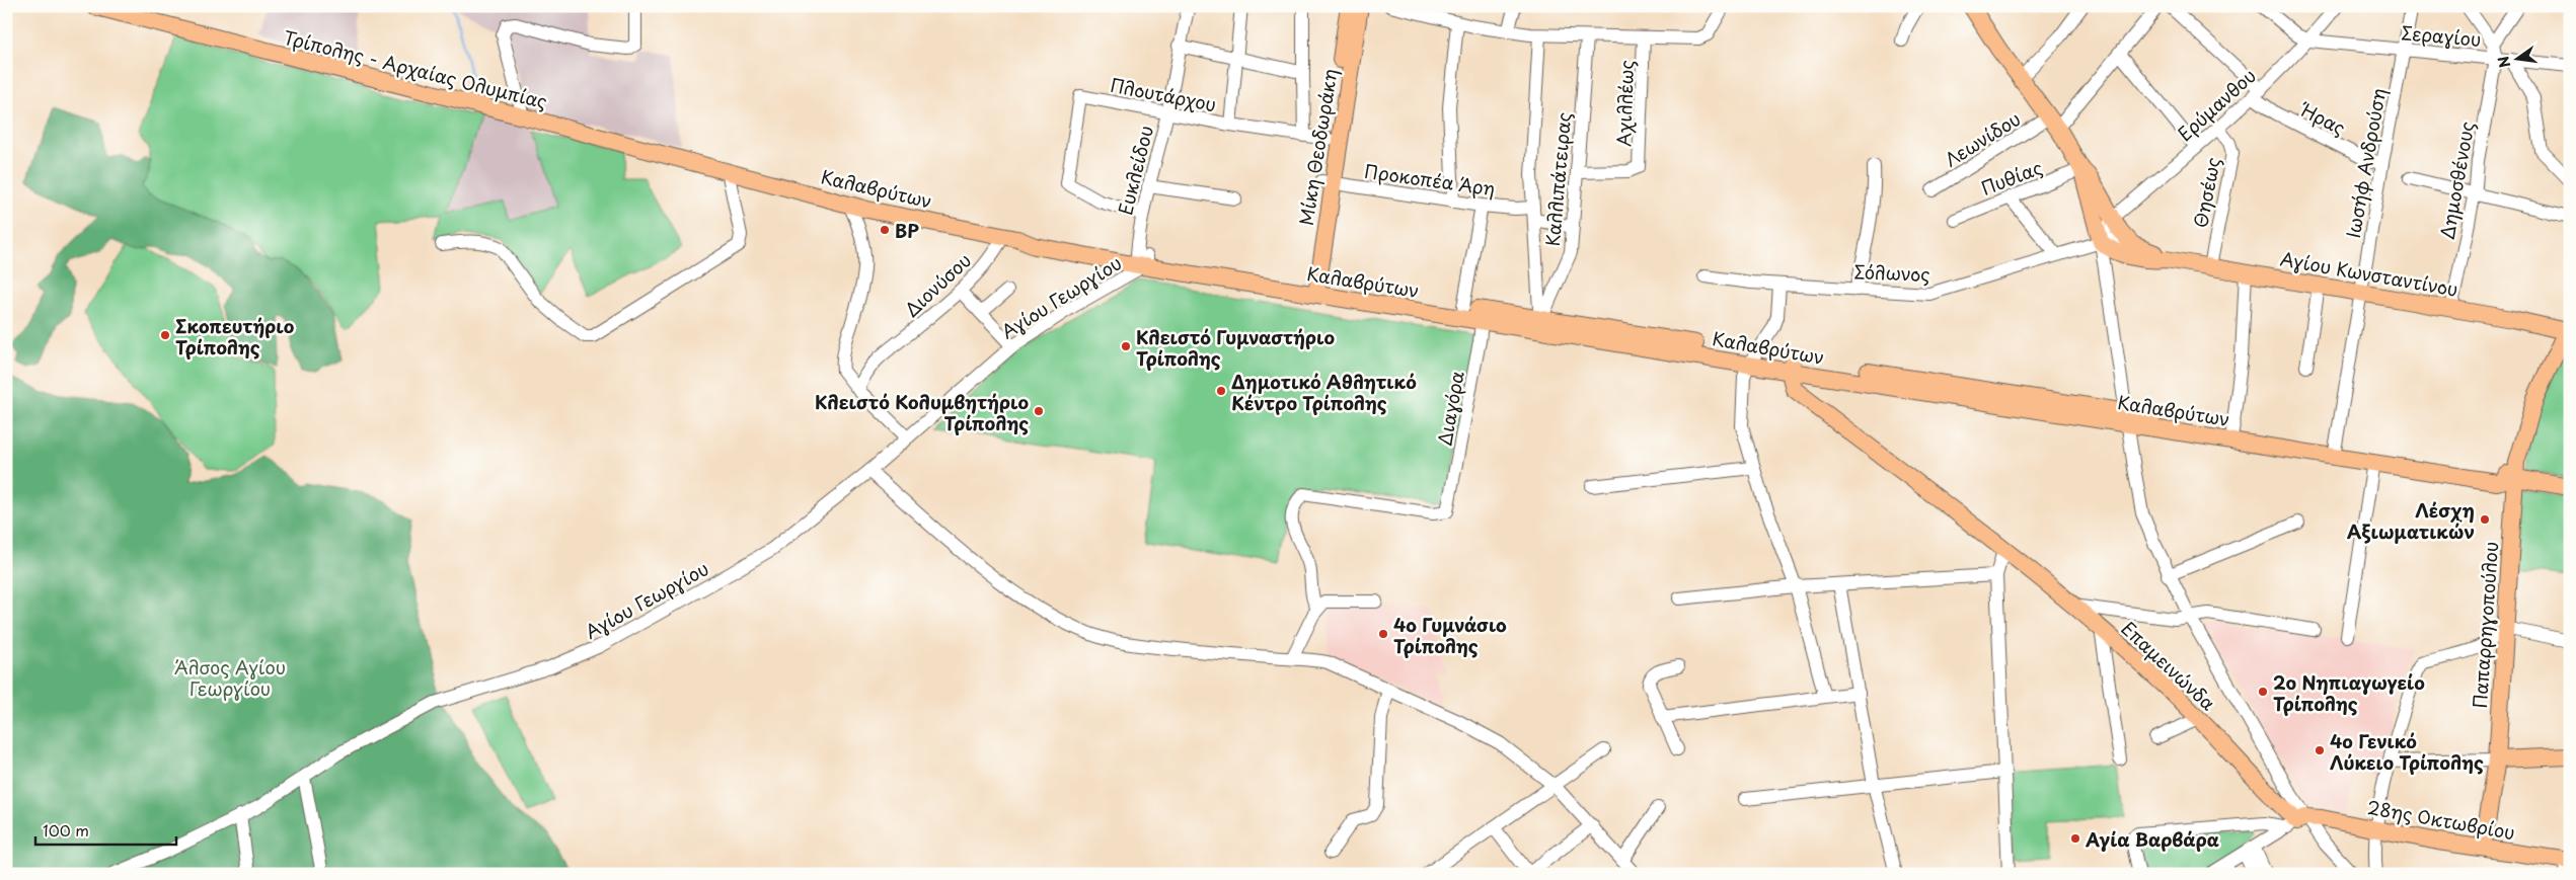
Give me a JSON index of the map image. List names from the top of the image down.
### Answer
{
  "streets": {
    "main road": [
      "Τρίπολης - Αρχαίας Ολυμπίας",
      "Μίκη Θεοδωράκη",
      "Καλαβρύτων",
      "Αγίου Κωνσταντίνου",
      "Παπαρρηγοπούλου",
      "Επαμεινώνδα",
      "28ης Οκτωβρίου"
    ],
    "street": [
      "Σεραγίου",
      "Πλουτάρχου",
      "Αχιλλέως",
      "Ερύμανθου",
      "Ήρας",
      "Λεωνίδου",
      "Ιωσήφ Ανδρούση",
      "Ευκλείδου",
      "Πυθίας",
      "Προκοπέα Άρη",
      "Καλλιπάτειρας",
      "Δημοσθένους",
      "Θησέως",
      "Σόλωνος",
      "Διονύσου",
      "Αγίου Γεωργίου",
      "Διαγόρα"
    ]
  },
  "crossings": [
    ["Σεραγίου", "Ερύμανθου"],
    ["Σεραγίου", "Ιωσήφ Ανδρούση"],
    ["Σεραγίου", "Δημοσθένους"],
    ["Τρίπολης - Αρχαίας Ολυμπίας", "Καλαβρύτων"],
    ["Πλουτάρχου", "Μίκη Θεοδωράκη"],
    ["Πλουτάρχου", "Ευκλείδου"],
    ["Αχιλλέως", "Καλλιπάτειρας"],
    ["Ερύμανθου", "Ήρας"],
    ["Ερύμανθου", "Θησέως"],
    ["Ερύμανθου", "Αγίου Κωνσταντίνου"],
    ["Ήρας", "Ιωσήφ Ανδρούση"],
    ["Λεωνίδου", "Αγίου Κωνσταντίνου"],
    ["Μίκη Θεοδωράκη", "Προκοπέα Άρη"],
    ["Μίκη Θεοδωράκη", "Καλαβρύτων"],
    ["Ιωσήφ Ανδρούση", "Καλαβρύτων"],
    ["Ιωσήφ Ανδρούση", "Αγίου Κωνσταντίνου"],
    ["Ευκλείδου", "Καλαβρύτων"],
    ["Ευκλείδου", "Αγίου Γεωργίου"],
    ["Πυθίας", "Αγίου Κωνσταντίνου"],
    ["Προκοπέα Άρη", "Καλλιπάτειρας"],
    ["Καλλιπάτειρας", "Καλαβρύτων"],
    ["Δημοσθένους", "Αγίου Κωνσταντίνου"],
    ["Καλαβρύτων", "Διονύσου"],
    ["Καλαβρύτων", "Αγίου Γεωργίου"],
    ["Καλαβρύτων", "Διαγόρα"],
    ["Καλαβρύτων", "Παπαρρηγοπούλου"],
    ["Καλαβρύτων", "Επαμεινώνδα"],
    ["Θησέως", "Αγίου Κωνσταντίνου"],
    ["Σόλωνος", "Αγίου Κωνσταντίνου"],
    ["Αγίου Κωνσταντίνου", "Παπαρρηγοπούλου"],
    ["Παπαρρηγοπούλου", "28ης Οκτωβρίου"],
    ["Επαμεινώνδα", "28ης Οκτωβρίου"]
  ],
  "parks": ["Άλσος Αγίου Γεωργίου"],
  "places": [
    "BP",
    "Σκοπευτήριο Τρίπολης",
    "Κλειστό Γυμναστήριο Τρίπολης",
    "Δημοτικό Αθλητικό Κέντρο Τρίπολης",
    "Κλειστό Κολυμβητήριο Τρίπολης",
    "Λέσχη Αξιωματικών",
    "4ο Γυμνάσιο Τρίπολης",
    "2ο Νηπιαγωγείο Τρίπολης",
    "4ο Γενικό Λύκειο Τρίπολης",
    "Αγία Βαρβάρα"
  ],
  "scale_bar": "100 m",
  "north": "left"
}
